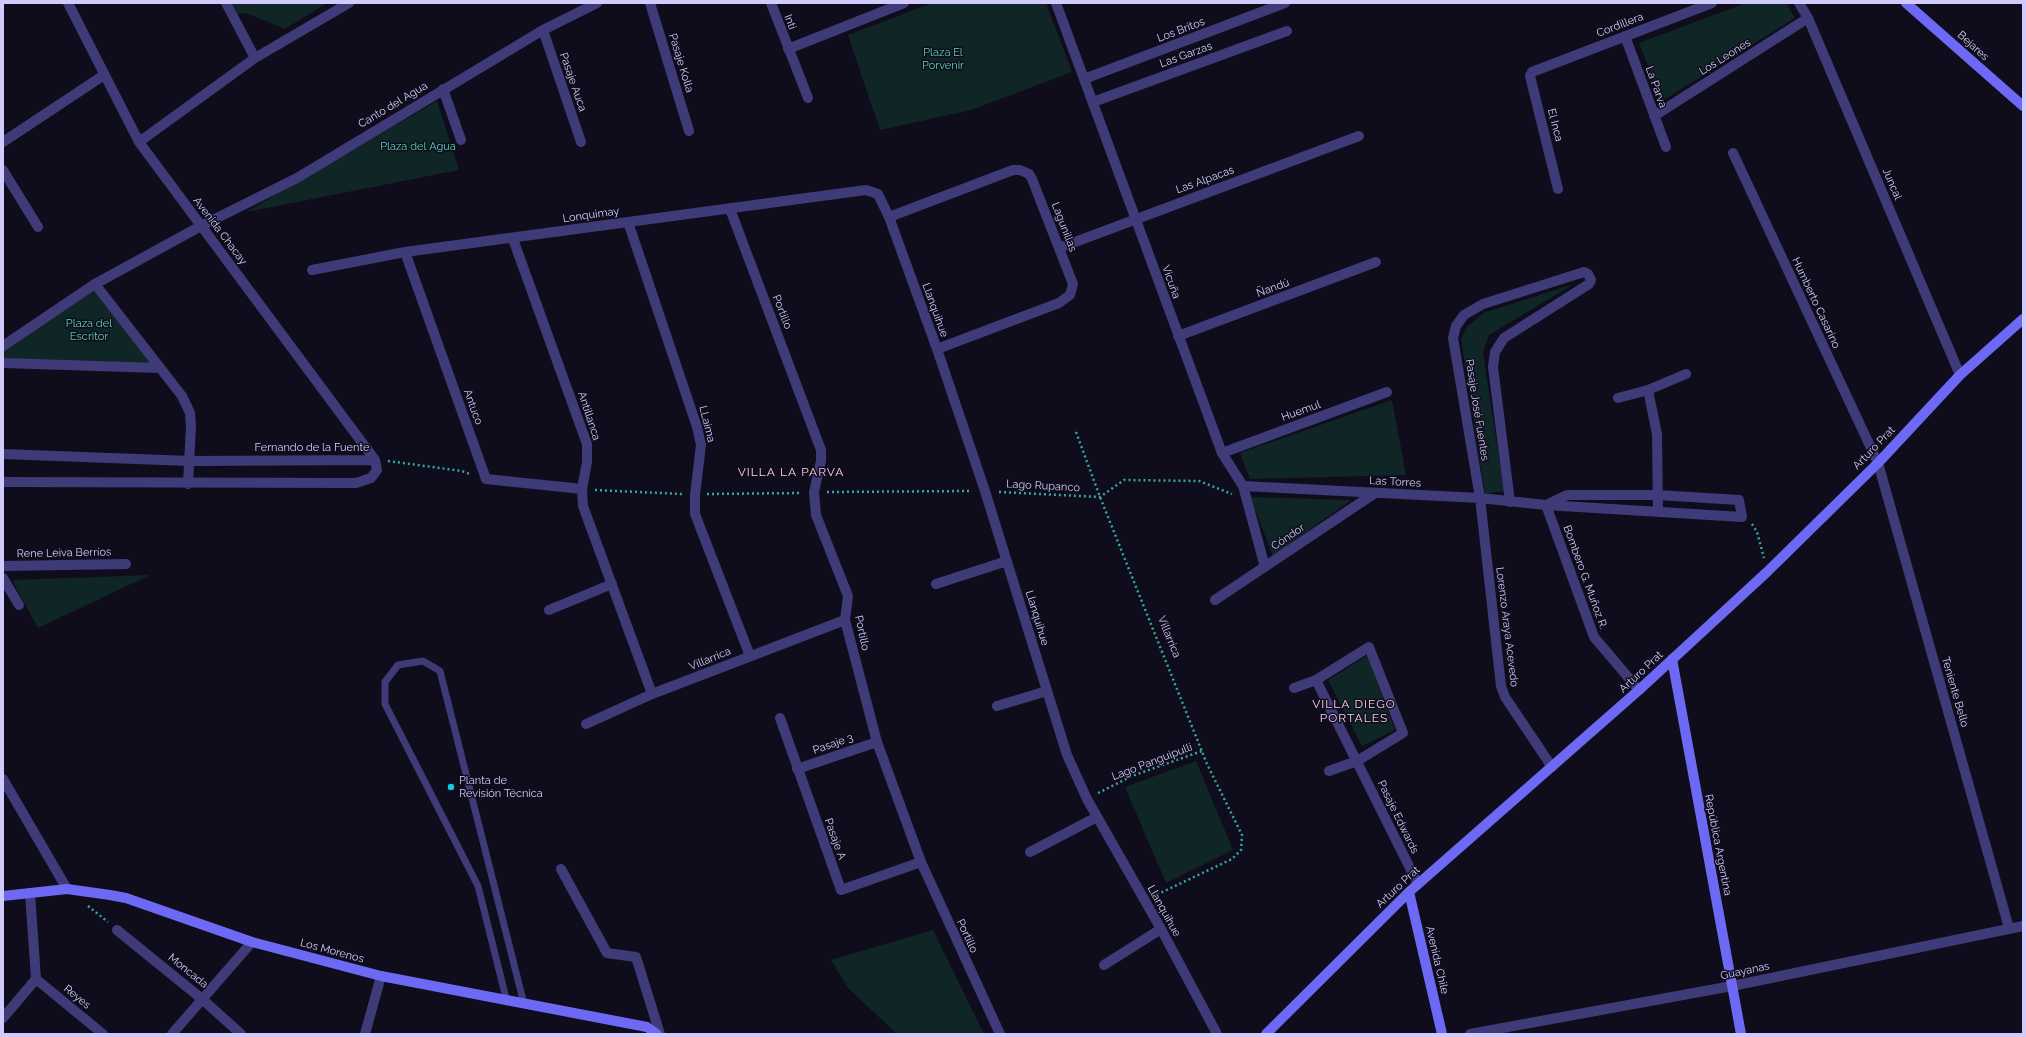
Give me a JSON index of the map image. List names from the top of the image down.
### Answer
{
  "streets": {
    "main road": [
      "Bejares",
      "Arturo Prat",
      "República Argentina",
      "Los Morenos",
      "Avenida Chile"
    ],
    "street": [
      "Inti",
      "Cordillera",
      "Los Britos",
      "Las Garzas",
      "Los Leones",
      "Pasaje Kolla",
      "Pasaje Auca",
      "La Parva",
      "Canto del Agua",
      "El Inca",
      "Las Alpacas",
      "Juncal",
      "Lonquimay",
      "Lagunillas",
      "Avenida Chacay",
      "Vicuña",
      "Ñandú",
      "Humberto Casarino",
      "Llanquihue",
      "Portillo",
      "Antuco",
      "Pasaje José Fuentes",
      "Huemul",
      "Antillanca",
      "LLaima",
      "Fernando de la Fuente",
      "Las Torres",
      "Cóndor",
      "Rene Leiva Berríos",
      "Bombero G. Muñoz R.",
      "Lorenzo Araya Acevedo",
      "Villarrica",
      "Teniente Bello",
      "Pasaje 3",
      "Pasaje Edwards",
      "Pasaje A",
      "Moncada",
      "Guayanas",
      "Reyes"
    ],
    "path": ["Lago Rupanco", "Lago Panguipulli"]
  },
  "crossings": [
    ["Cordillera", "La Parva"],
    ["Cordillera", "El Inca"],
    ["Los Britos", "Vicuña"],
    ["Las Garzas", "Vicuña"],
    ["Los Leones", "La Parva"],
    ["Los Leones", "Juncal"],
    ["Pasaje Auca", "Canto del Agua"],
    ["Canto del Agua", "Avenida Chacay"],
    ["Las Alpacas", "Lagunillas"],
    ["Las Alpacas", "Vicuña"],
    ["Juncal", "Arturo Prat"],
    ["Lonquimay", "Llanquihue"],
    ["Lonquimay", "Portillo"],
    ["Lonquimay", "Antuco"],
    ["Lonquimay", "Antillanca"],
    ["Lonquimay", "LLaima"],
    ["Lagunillas", "Llanquihue"],
    ["Avenida Chacay", "Fernando de la Fuente"],
    ["Vicuña", "Ñandú"],
    ["Vicuña", "Huemul"],
    ["Vicuña", "Las Torres"],
    ["Vicuña", "Cóndor"],
    ["Humberto Casarino", "Arturo Prat"],
    ["Humberto Casarino", "Teniente Bello"],
    ["Llanquihue", "Lago Rupanco"],
    ["Llanquihue", "Villarrica"],
    ["Llanquihue", "Lago Panguipulli"],
    ["Portillo", "Lago Rupanco"],
    ["Portillo", "Villarrica"],
    ["Portillo", "Pasaje 3"],
    ["Portillo", "Pasaje A"],
    ["Pasaje José Fuentes", "Las Torres"],
    ["Pasaje José Fuentes", "Lorenzo Araya Acevedo"],
    ["Antillanca", "Lago Rupanco"],
    ["Antillanca", "Villarrica"],
    ["LLaima", "Lago Rupanco"],
    ["LLaima", "Villarrica"],
    ["Arturo Prat", "Bombero G. Muñoz R."],
    ["Arturo Prat", "Lorenzo Araya Acevedo"],
    ["Arturo Prat", "Teniente Bello"],
    ["Arturo Prat", "Pasaje Edwards"],
    ["Arturo Prat", "República Argentina"],
    ["Arturo Prat", "Avenida Chile"],
    ["Las Torres", "Cóndor"],
    ["Las Torres", "Bombero G. Muñoz R."],
    ["Las Torres", "Lorenzo Araya Acevedo"],
    ["Lago Rupanco", "Villarrica"],
    ["Villarrica", "Lago Panguipulli"],
    ["Teniente Bello", "Guayanas"],
    ["Pasaje 3", "Pasaje A"],
    ["República Argentina", "Guayanas"]
  ],
  "districts": ["VILLA LA PARVA", "VILLA DIEGO PORTALES"],
  "parks": ["Plaza El Porvenir", "Plaza del Agua", "Plaza del Escritor"],
  "places": ["Planta de Revisión Técnica"]
}
